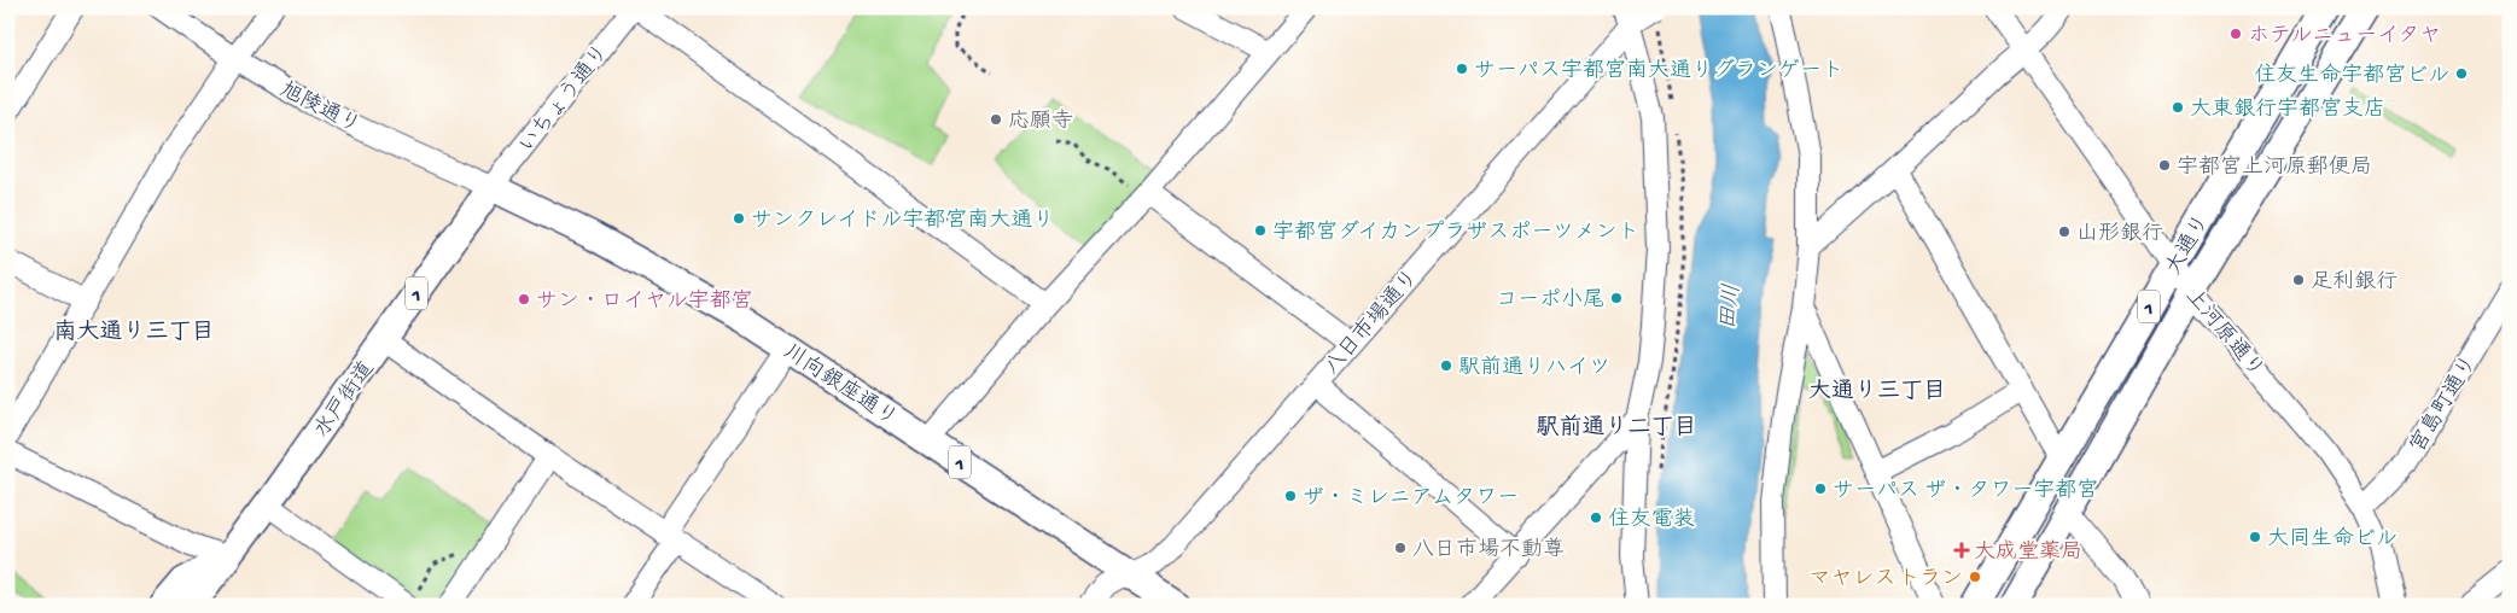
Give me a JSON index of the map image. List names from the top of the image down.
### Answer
{
  "streets": {
    "main road": [
      "大通り",
      "1",
      "川向銀座通り",
      "水戸街道"
    ],
    "street": [
      "いちょう通り",
      "旭陵通り",
      "八日市場通り",
      "上河原通り",
      "宮島町通り"
    ]
  },
  "crossings": [
    ["いちょう通り", "旭陵通り"],
    ["いちょう通り", "川向銀座通り"],
    ["いちょう通り", "水戸街道"],
    ["旭陵通り", "川向銀座通り"],
    ["旭陵通り", "水戸街道"],
    ["大通り", "上河原通り"],
    ["八日市場通り", "川向銀座通り"],
    ["上河原通り", "宮島町通り"],
    ["川向銀座通り", "水戸街道"]
  ],
  "districts": ["南大通り三丁目", "大通り三丁目", "駅前通り二丁目"],
  "water": ["田川"],
  "places": {
    "other": [
      "ホテルニューイタヤ",
      "サーパス宇都宮南大通りグランゲート",
      "住友生命宇都宮ビル",
      "大東銀行宇都宮支店",
      "応願寺",
      "宇都宮上河原郵便局",
      "サンクレイドル宇都宮南大通り",
      "宇都宮ダイカンプラザスポーツメント",
      "山形銀行",
      "足利銀行",
      "コーポ小尾",
      "サン・ロイヤル宇都宮",
      "駅前通りハイツ",
      "サーパス ザ・タワー宇都宮",
      "ザ・ミレニアムタワー",
      "住友電装",
      "大同生命ビル",
      "八日市場不動尊",
      "マヤレストラン"
    ],
    "health": ["大成堂薬局"]
  }
}
